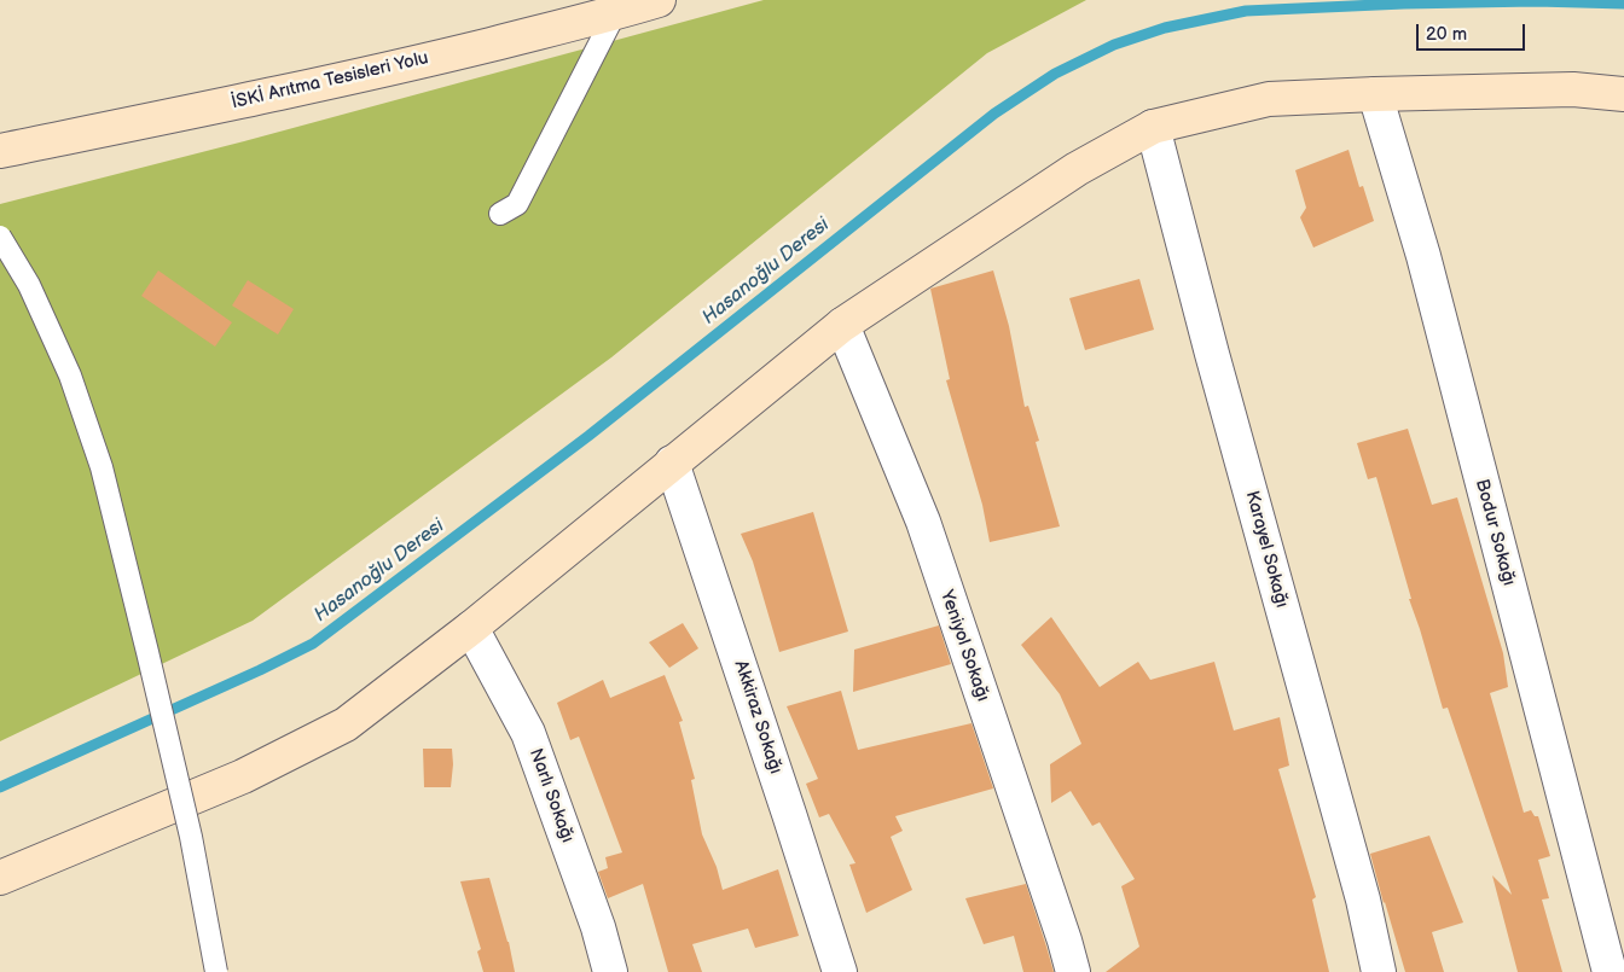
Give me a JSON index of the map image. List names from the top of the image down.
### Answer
{
  "streets": {
    "street": [
      "İSKİ Arıtma Tesisleri Yolu",
      "Bodur Sokağı",
      "Karayel Sokağı",
      "Yeniyol Sokağı",
      "Akkiraz Sokağı",
      "Narlı Sokağı"
    ]
  },
  "water": ["Hasanoğlu Deresi"],
  "scale_bar": "20 m"
}
